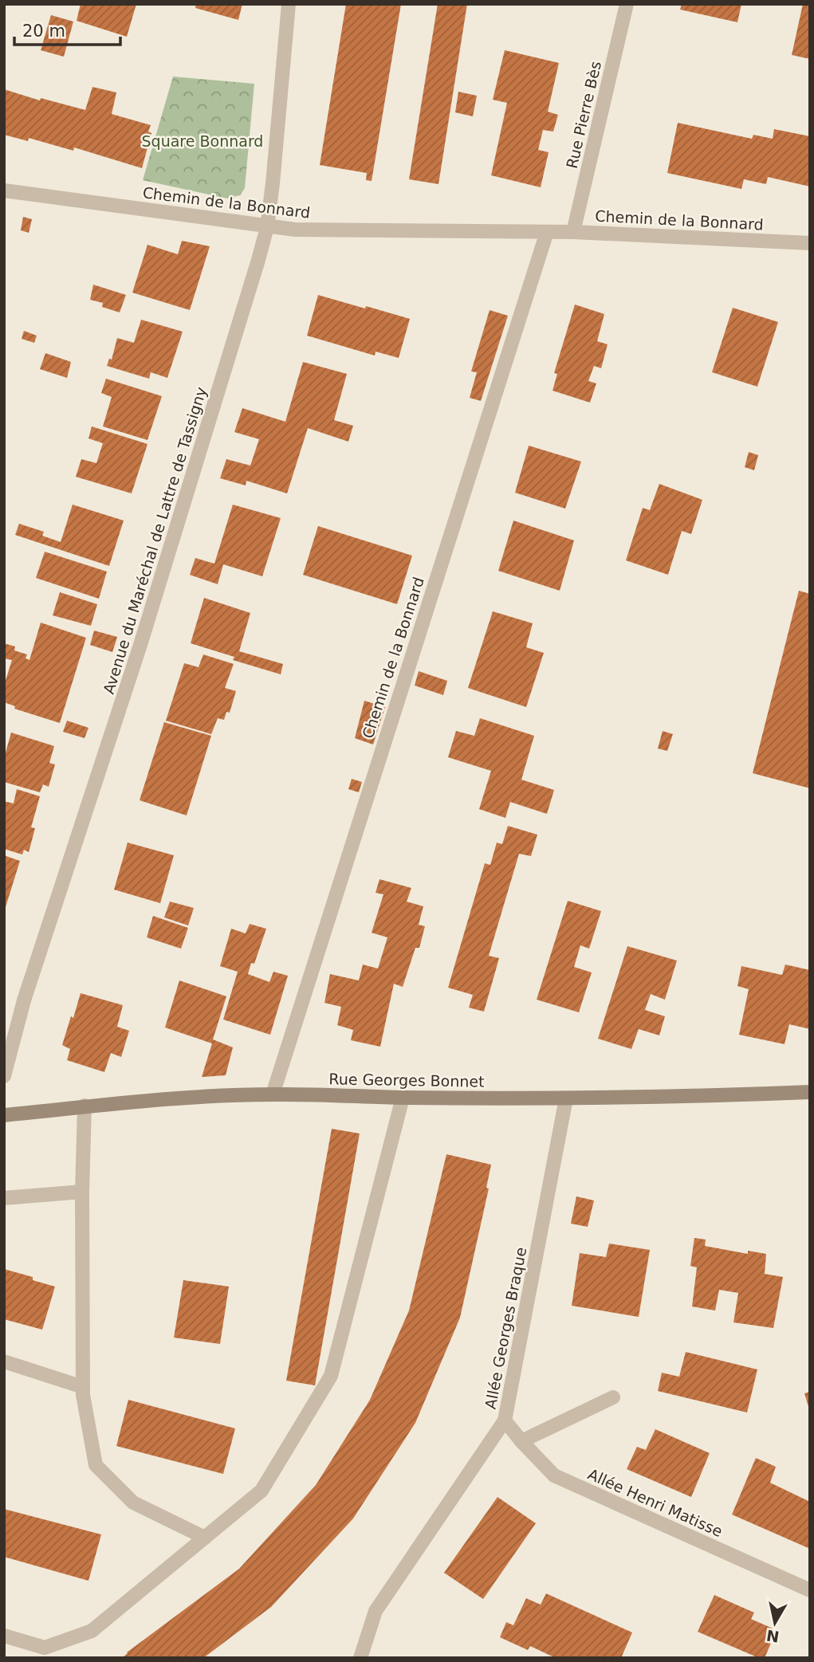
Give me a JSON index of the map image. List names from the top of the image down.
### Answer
{
  "streets": {
    "street": [
      "Rue Pierre Bès",
      "Chemin de la Bonnard",
      "Avenue du Maréchal de Lattre de Tassigny",
      "Rue Georges Bonnet",
      "Allée Georges Braque",
      "Allée Henri Matisse"
    ]
  },
  "crossings": [
    ["Rue Pierre Bès", "Chemin de la Bonnard"],
    ["Chemin de la Bonnard", "Avenue du Maréchal de Lattre de Tassigny"],
    ["Chemin de la Bonnard", "Rue Georges Bonnet"],
    ["Rue Georges Bonnet", "Allée Georges Braque"],
    ["Allée Georges Braque", "Allée Henri Matisse"]
  ],
  "parks": ["Square Bonnard"],
  "scale_bar": "20 m",
  "north": "bottom"
}
